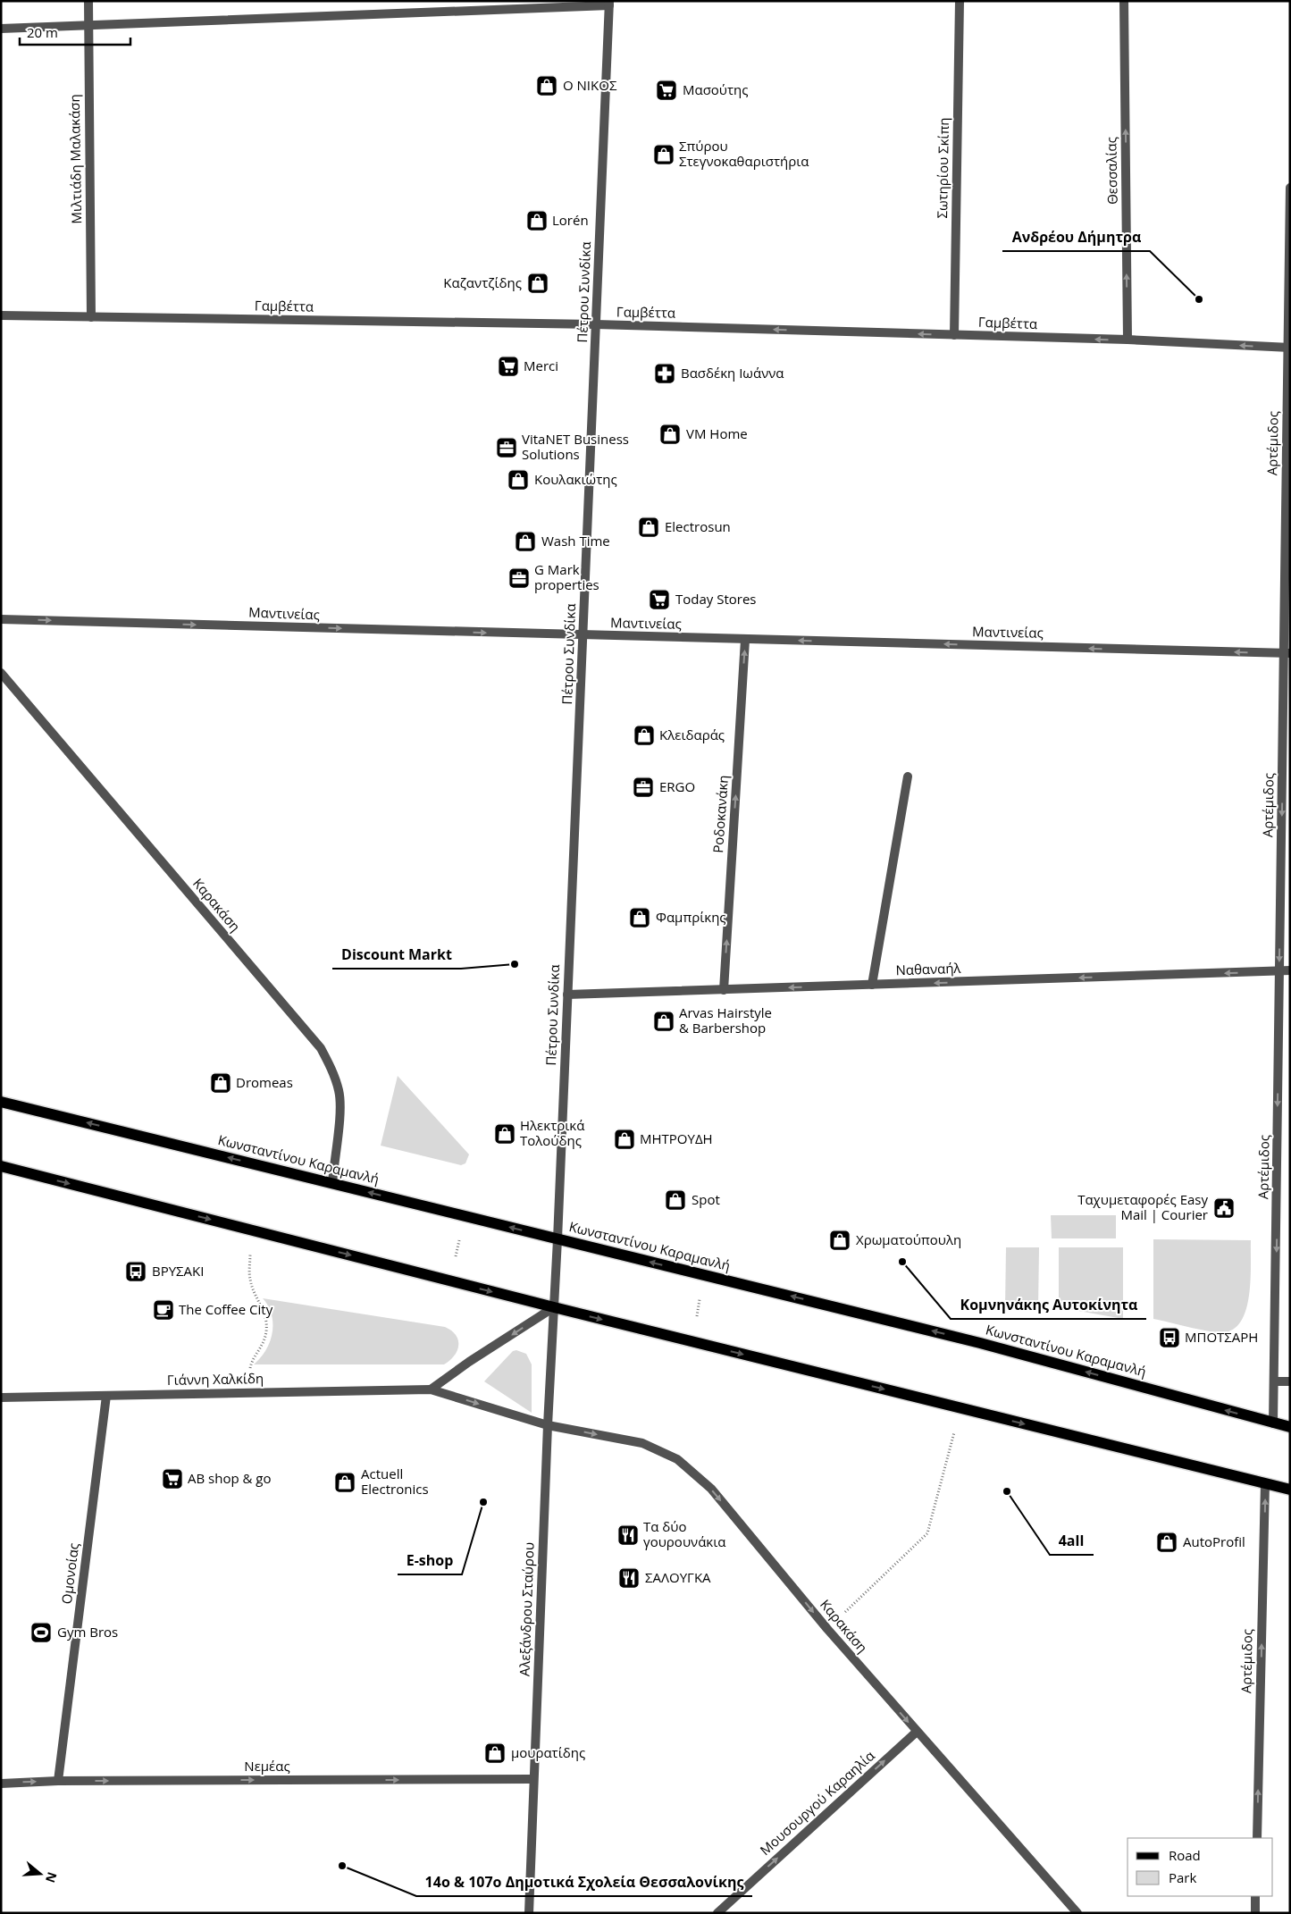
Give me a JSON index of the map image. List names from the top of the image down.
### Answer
{
  "streets": {
    "main road": ["Κωνσταντίνου Καραμανλή"],
    "street": [
      "Μιλτιάδη Μαλακάση",
      "Σωτηρίου Σκίπη",
      "Θεσσαλίας",
      "Πέτρου Συνδίκα",
      "Γαμβέττα",
      "Αρτέμιδος",
      "Μαντινείας",
      "Ροδοκανάκη",
      "Καρακάση",
      "Ναθαναήλ",
      "Γιάννη Χαλκίδη",
      "Ομονοίας",
      "Αλεξάνδρου Σταύρου",
      "Νεμέας",
      "Μουσουργού Καραηλία"
    ]
  },
  "crossings": [
    ["Μιλτιάδη Μαλακάση", "Γαμβέττα"],
    ["Σωτηρίου Σκίπη", "Γαμβέττα"],
    ["Θεσσαλίας", "Γαμβέττα"],
    ["Πέτρου Συνδίκα", "Γαμβέττα"],
    ["Πέτρου Συνδίκα", "Μαντινείας"],
    ["Πέτρου Συνδίκα", "Ναθαναήλ"],
    ["Πέτρου Συνδίκα", "Κωνσταντίνου Καραμανλή"],
    ["Πέτρου Συνδίκα", "Αλεξάνδρου Σταύρου"],
    ["Γαμβέττα", "Αρτέμιδος"],
    ["Αρτέμιδος", "Μαντινείας"],
    ["Αρτέμιδος", "Ναθαναήλ"],
    ["Αρτέμιδος", "Κωνσταντίνου Καραμανλή"],
    ["Μαντινείας", "Ροδοκανάκη"],
    ["Ροδοκανάκη", "Ναθαναήλ"],
    ["Καρακάση", "Κωνσταντίνου Καραμανλή"],
    ["Καρακάση", "Γιάννη Χαλκίδη"],
    ["Καρακάση", "Αλεξάνδρου Σταύρου"],
    ["Καρακάση", "Μουσουργού Καραηλία"],
    ["Γιάννη Χαλκίδη", "Ομονοίας"],
    ["Γιάννη Χαλκίδη", "Αλεξάνδρου Σταύρου"],
    ["Ομονοίας", "Νεμέας"],
    ["Αλεξάνδρου Σταύρου", "Νεμέας"]
  ],
  "one_way": [
    "Θεσσαλίας",
    "Γαμβέττα",
    "Ροδοκανάκη",
    "Ναθαναήλ",
    "Νεμέας",
    "Μουσουργού Καραηλία"
  ],
  "places": {
    "shop": [
      "Ο ΝΙΚΟΣ",
      "Σπύρου Στεγνοκαθαριστήρια",
      "Lorén",
      "Καζαντζίδης",
      "VM Home",
      "Κουλακιώτης",
      "Electrosun",
      "Wash Time",
      "Κλειδαράς",
      "Φαμπρίκης",
      "Arvas Hairstyle & Barbershop",
      "Dromeas",
      "Ηλεκτρικά Τολούδης",
      "ΜΗΤΡΟΥΔΗ",
      "Spot",
      "Χρωματούπουλη",
      "Actuell Electronics",
      "AutoProfil",
      "μουρατίδης"
    ],
    "supermarket": [
      "Μασούτης",
      "Merci",
      "Today Stores",
      "AB shop & go"
    ],
    "other": [
      "Ανδρέου Δήμητρα",
      "Discount Markt",
      "Κομνηνάκης Αυτοκίνητα",
      "4all",
      "E-shop",
      "14ο & 107ο Δημοτικά Σχολεία Θεσσαλονίκης"
    ],
    "pharmacy": ["Βασδέκη Ιωάννα"],
    "office": ["VitaNET Business Solutions", "G Mark properties", "ERGO"],
    "public building": ["Ταχυμεταφορές Easy Mail | Courier"],
    "bus stop": ["ΒΡΥΣΑΚΙ", "ΜΠΟΤΣΑΡΗ"],
    "cafe": ["The Coffee City"],
    "restaurant": ["Τα δύο γουρουνάκια", "ΣΑΛΟΥΓΚΑ"],
    "sports": ["Gym Bros"]
  },
  "legend": ["Road", "Park"],
  "scale_bar": "20 m",
  "north": "right"
}
